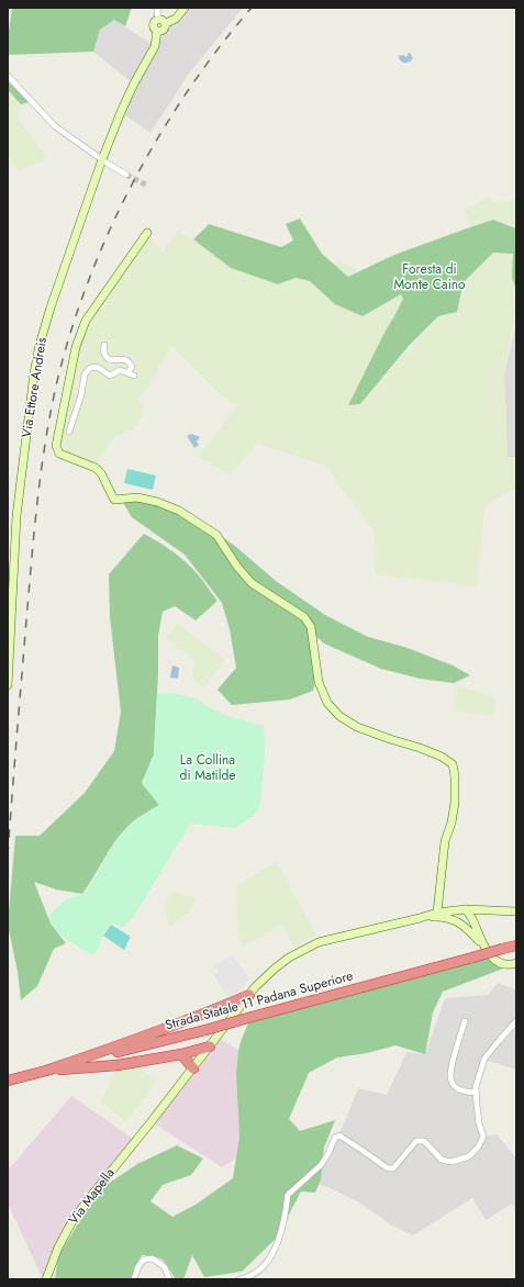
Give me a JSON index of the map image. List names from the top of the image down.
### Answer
{
  "streets": {
    "highway": ["Strada Statale 11 Padana Superiore"],
    "street": ["Via Ettore Andreis", "Via Mapella"]
  },
  "parks": ["Foresta di Monte Caino", "La Collina di Matilde"]
}
